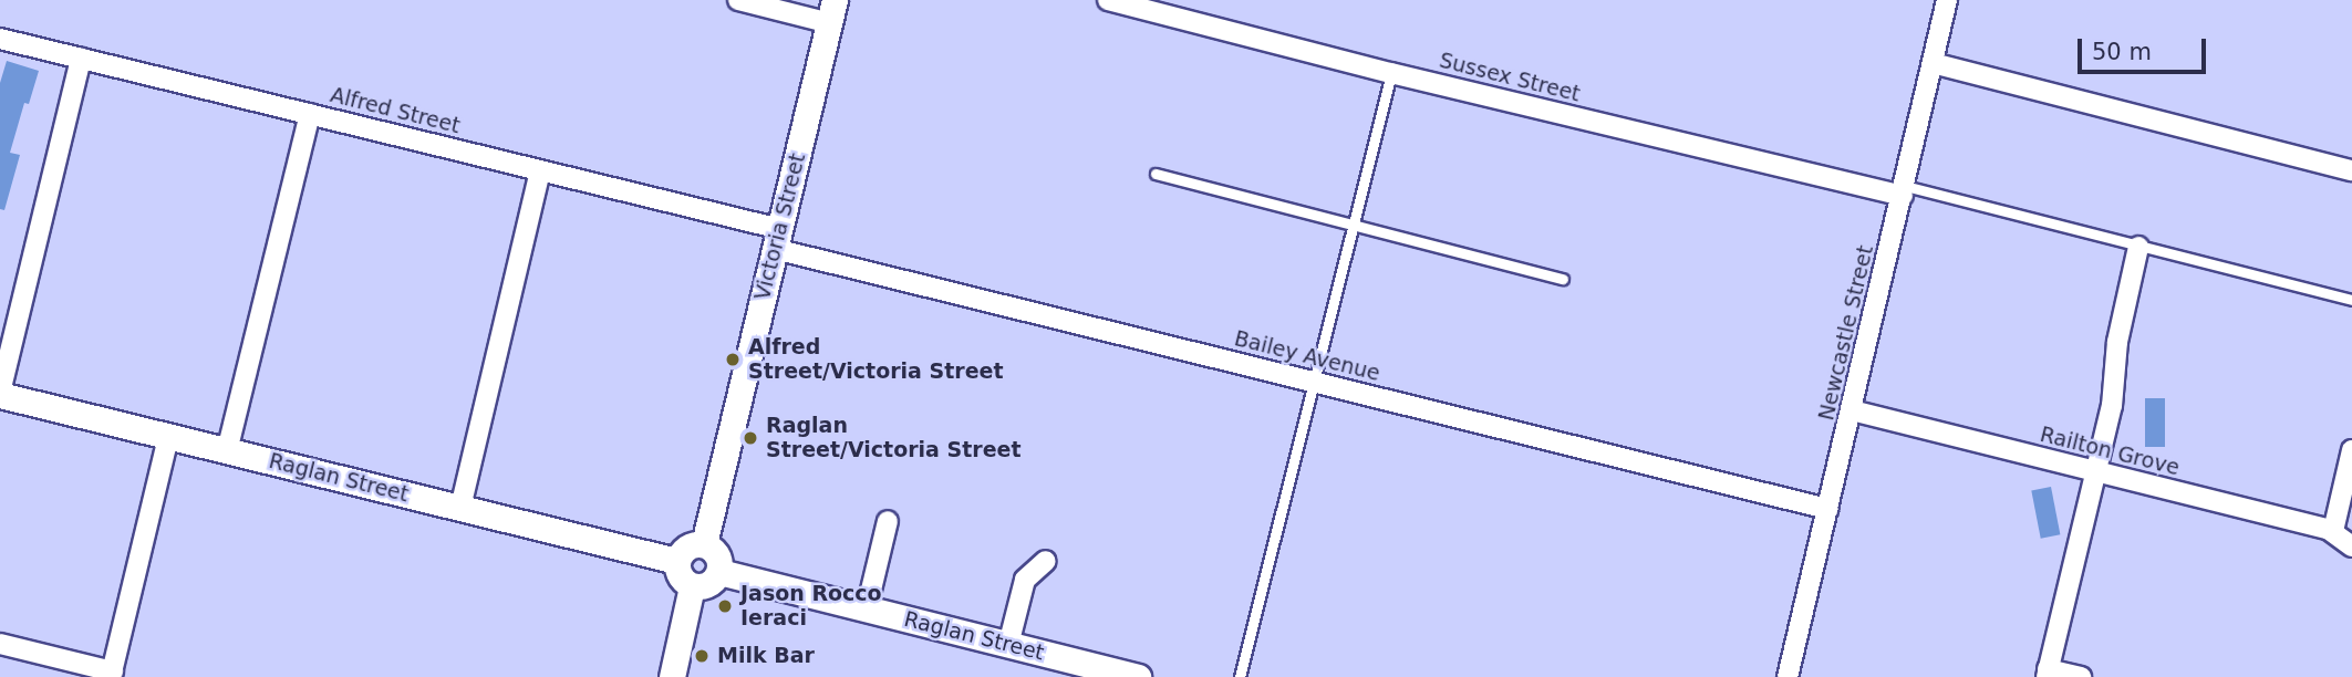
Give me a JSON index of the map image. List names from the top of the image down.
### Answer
{
  "streets": {
    "street": [
      "Sussex Street",
      "Alfred Street",
      "Victoria Street",
      "Newcastle Street",
      "Bailey Avenue",
      "Railton Grove",
      "Raglan Street"
    ]
  },
  "crossings": [
    ["Sussex Street", "Newcastle Street"],
    ["Alfred Street", "Victoria Street"],
    ["Alfred Street", "Bailey Avenue"],
    ["Victoria Street", "Bailey Avenue"],
    ["Victoria Street", "Raglan Street"],
    ["Newcastle Street", "Bailey Avenue"],
    ["Newcastle Street", "Railton Grove"]
  ],
  "places": [
    "Alfred Street/Victoria Street",
    "Raglan Street/Victoria Street",
    "Jason Rocco Ieraci",
    "Milk Bar"
  ],
  "scale_bar": "50 m"
}
